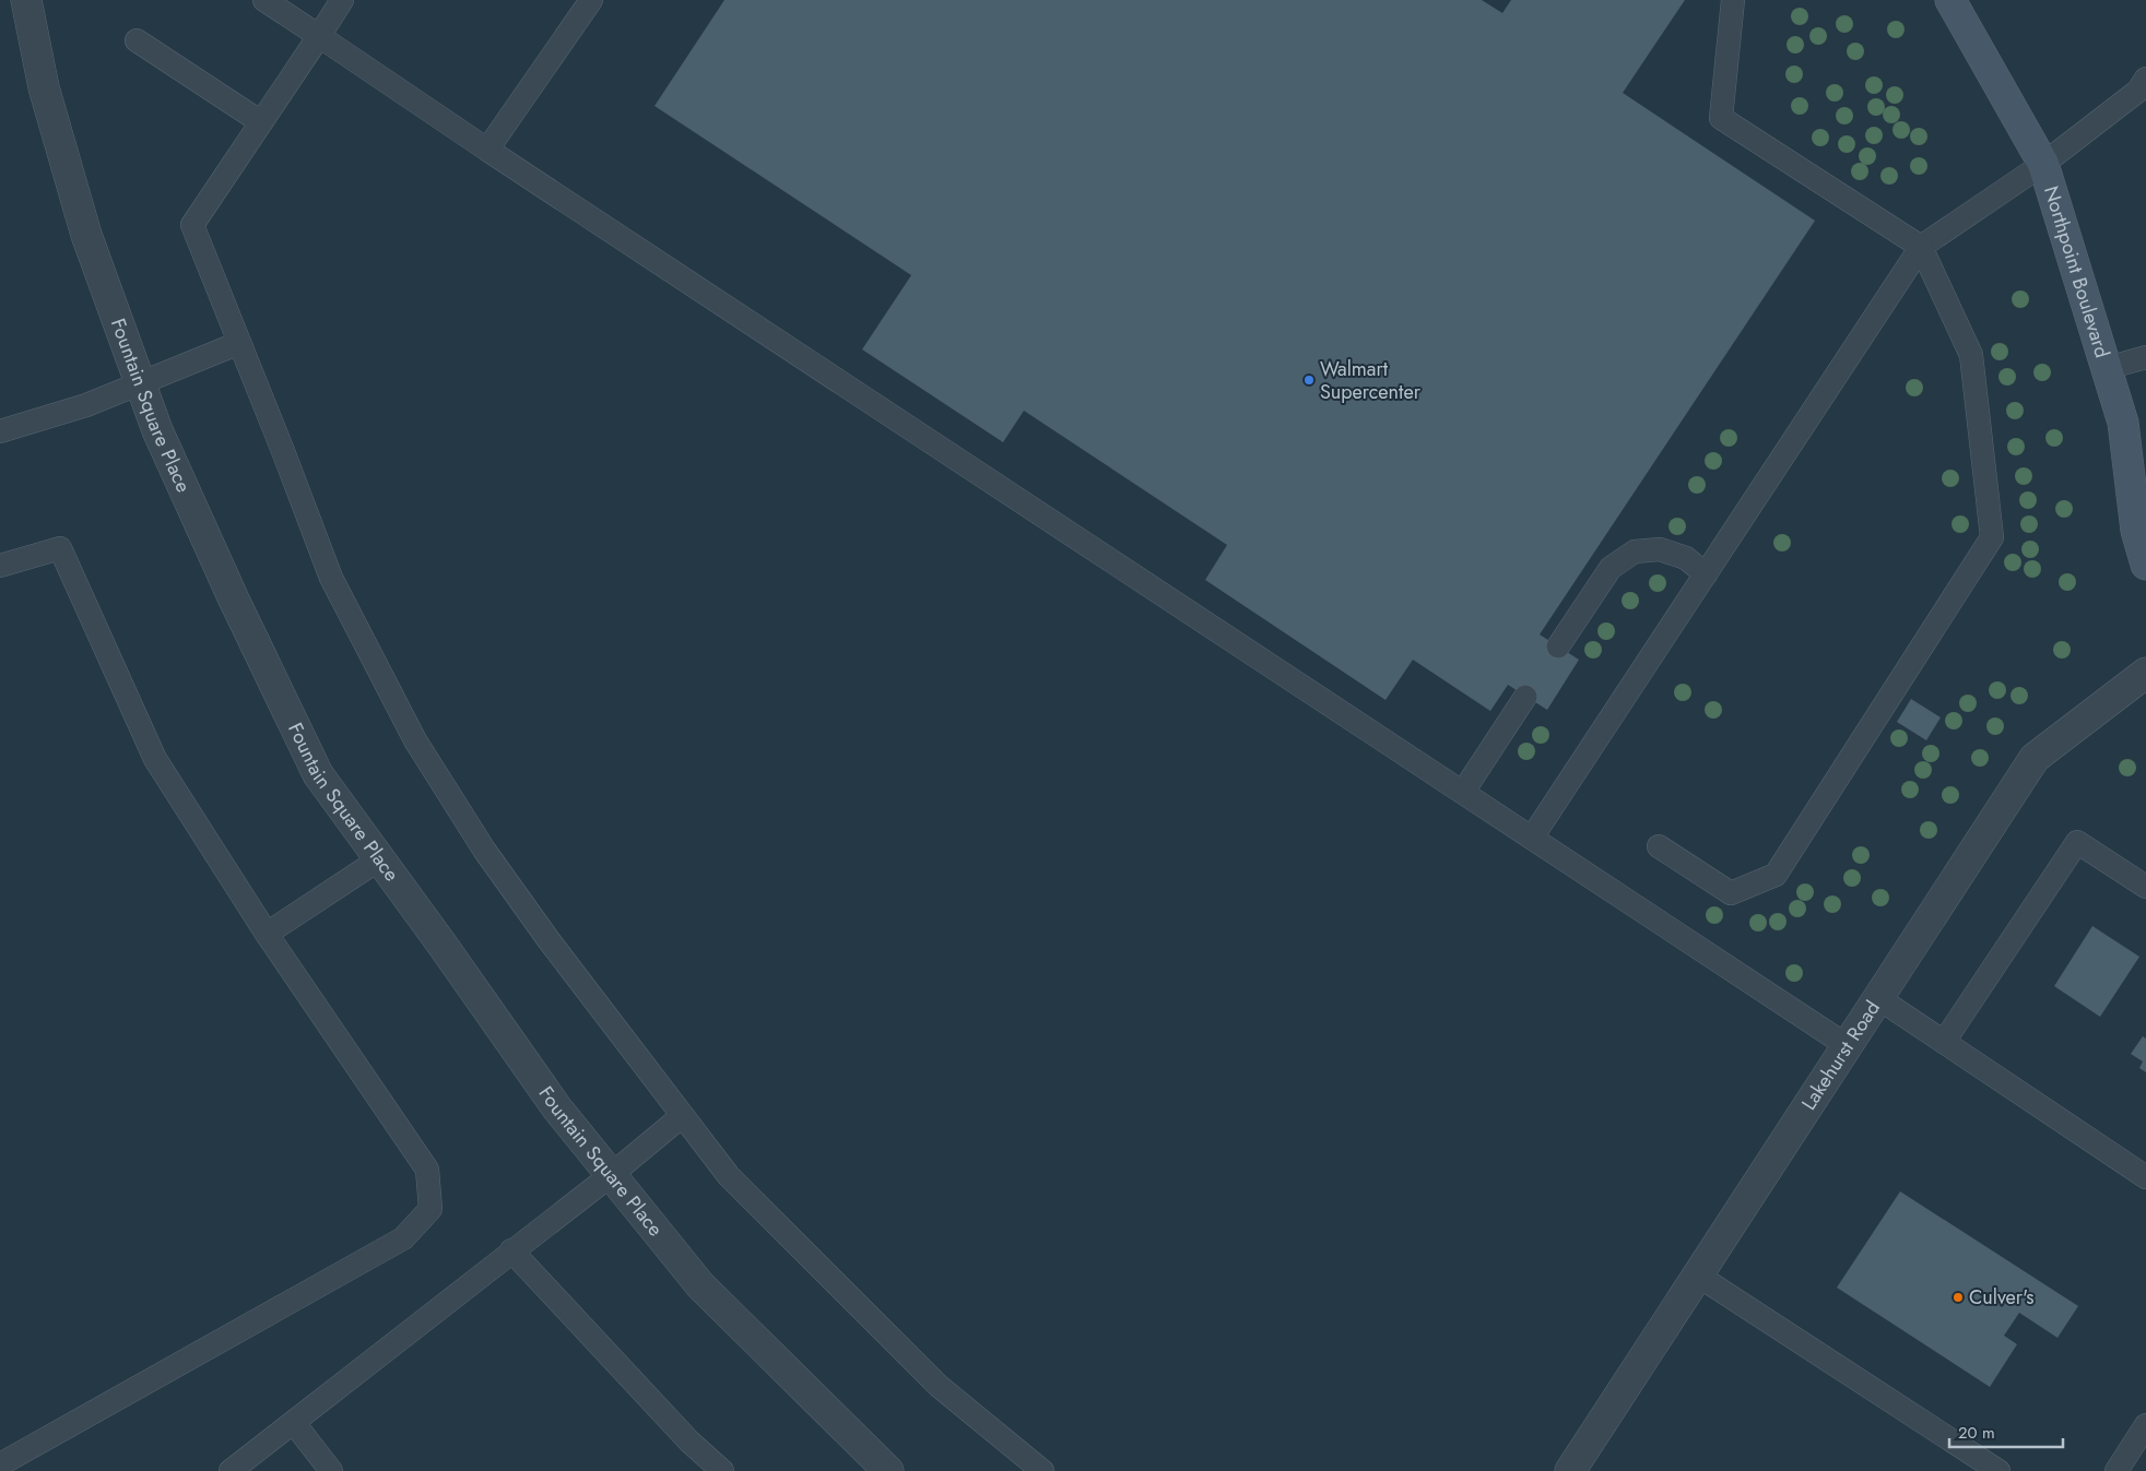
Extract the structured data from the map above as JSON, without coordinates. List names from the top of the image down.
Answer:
{
  "streets": {
    "main road": ["Northpoint Boulevard"],
    "street": ["Fountain Square Place", "Lakehurst Road"]
  },
  "places": ["Walmart Supercenter", "Culver's"],
  "scale_bar": "20 m"
}
